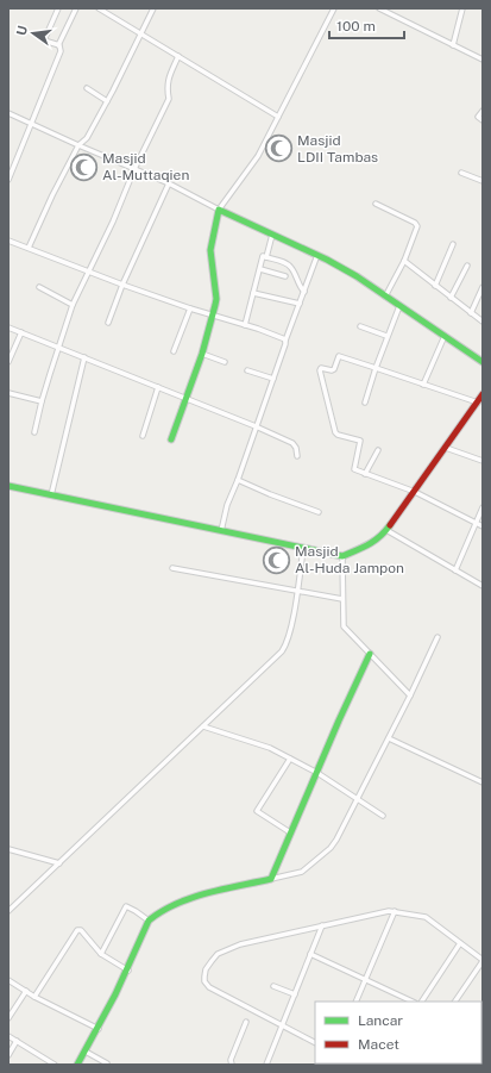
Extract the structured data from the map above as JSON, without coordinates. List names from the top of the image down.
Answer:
{
  "places": {
    "mosque": ["Masjid LDII Tambas", "Masjid Al-Muttaqien", "Masjid Al-Huda Jampon"]
  },
  "legend": ["Lancar", "Macet"],
  "scale_bar": "100 m",
  "north": "left"
}
